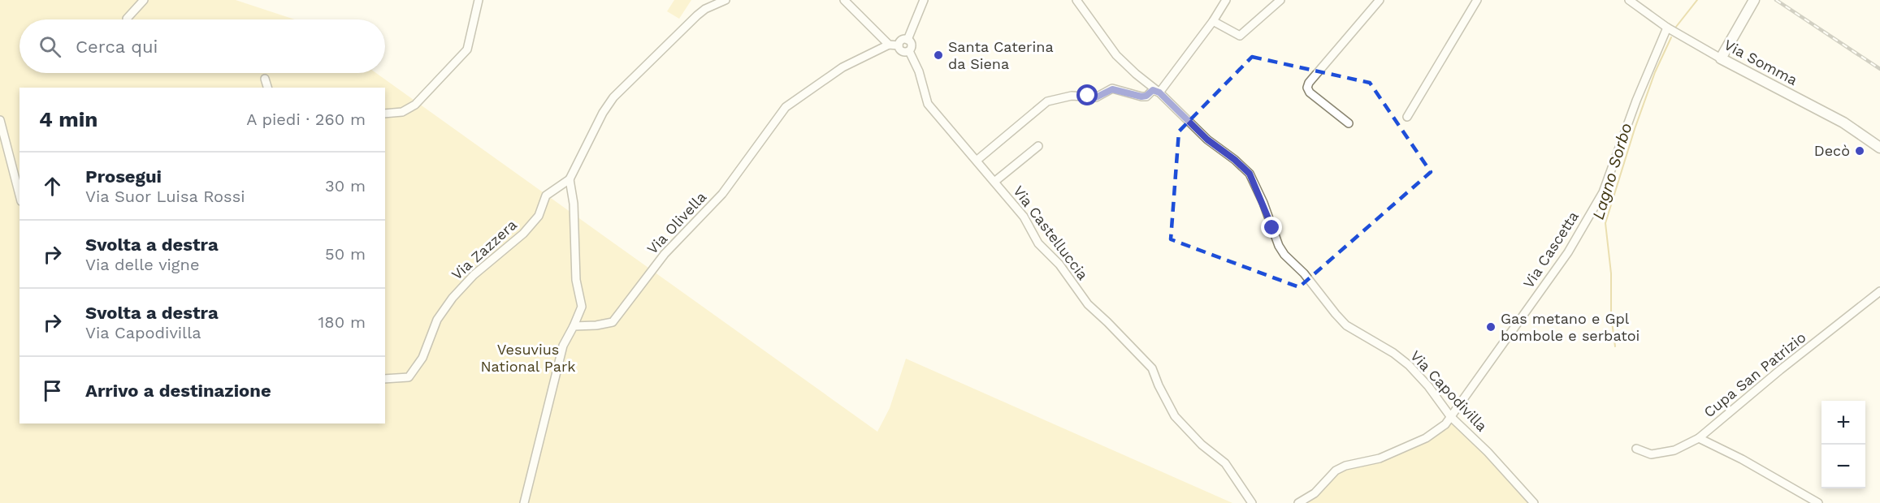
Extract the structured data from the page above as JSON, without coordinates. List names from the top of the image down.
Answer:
{
  "streets": {
    "main road": ["Via Somma"],
    "street": [
      "Via Olivella",
      "Via Castelluccia",
      "Via Zazzera",
      "Via Cascetta",
      "Cupa San Patrizio",
      "Via Capodivilla"
    ]
  },
  "crossings": [
    ["Via Somma", "Via Cascetta"],
    ["Via Cascetta", "Via Capodivilla"]
  ],
  "water": ["Lagno Sorbo"],
  "parks": ["Vesuvius National Park"],
  "places": ["Santa Caterina da Siena", "Decò", "Gas metano e Gpl bombole e serbatoi"],
  "page": {
    "search": "Cerca qui",
    "heading": ["4 min", "A piedi · 260 m"],
    "list": [
      ["Prosegui", "Via Suor Luisa Rossi", "30 m"],
      ["Svolta a destra", "Via delle vigne", "50 m"],
      ["Svolta a destra", "Via Capodivilla", "180 m"],
      "Arrivo a destinazione"
    ],
    "map_buttons": ["+", "−"]
  }
}
